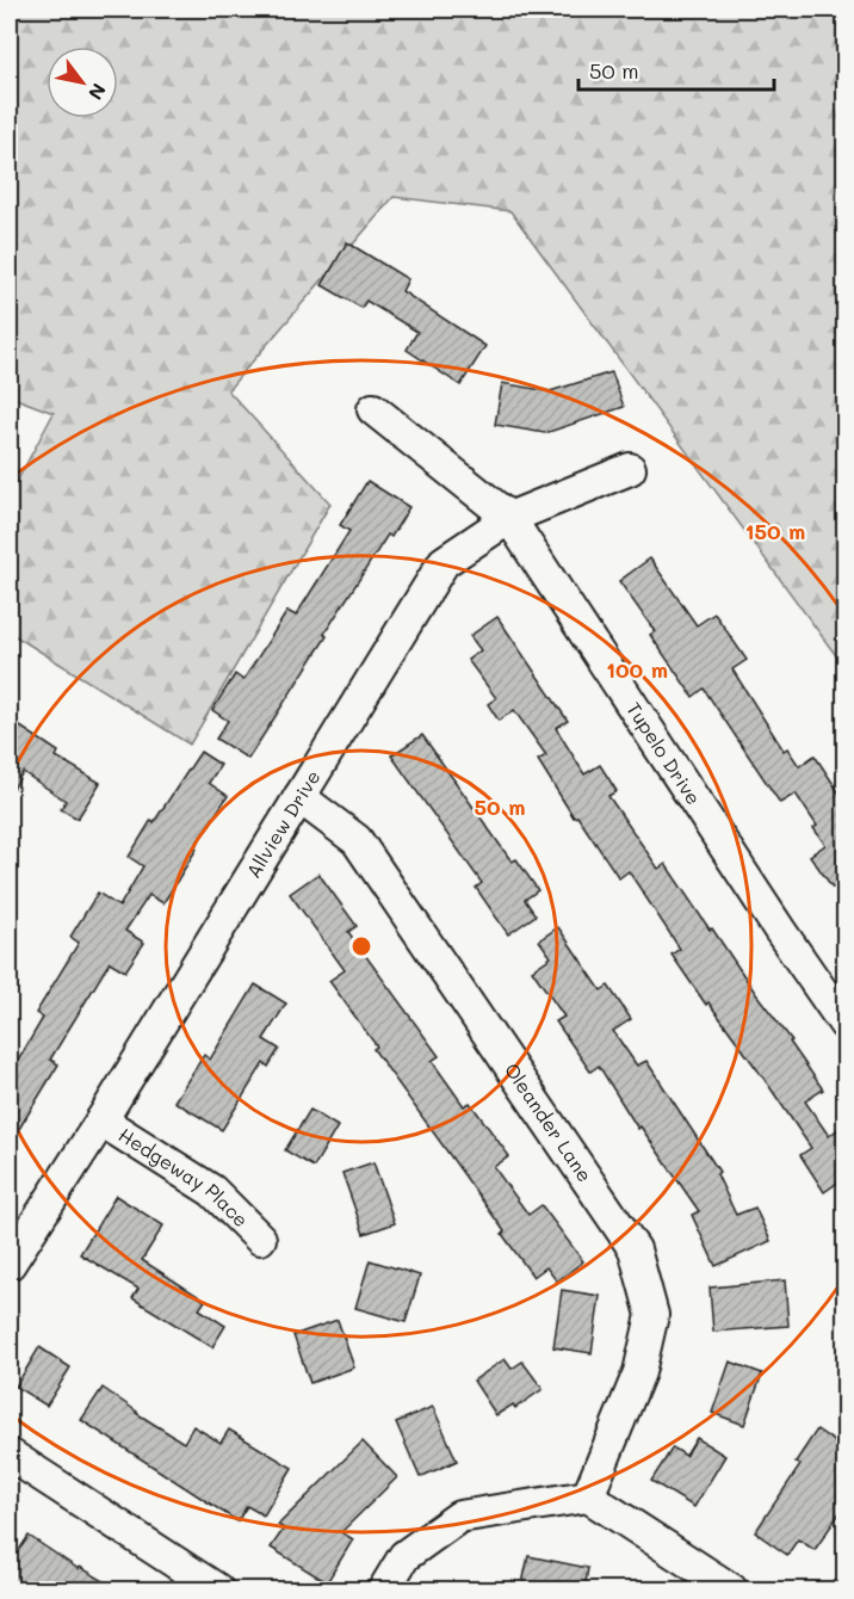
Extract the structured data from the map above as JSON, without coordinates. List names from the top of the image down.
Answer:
{
  "streets": {
    "street": [
      "Tupelo Drive",
      "Allview Drive",
      "Oleander Lane",
      "Hedgeway Place"
    ]
  },
  "crossings": [
    ["Tupelo Drive", "Allview Drive"],
    ["Allview Drive", "Oleander Lane"],
    ["Allview Drive", "Hedgeway Place"]
  ],
  "scale_bar": "50 m",
  "north": "bottom right",
  "rings": ["150 m", "100 m", "50 m"]
}
